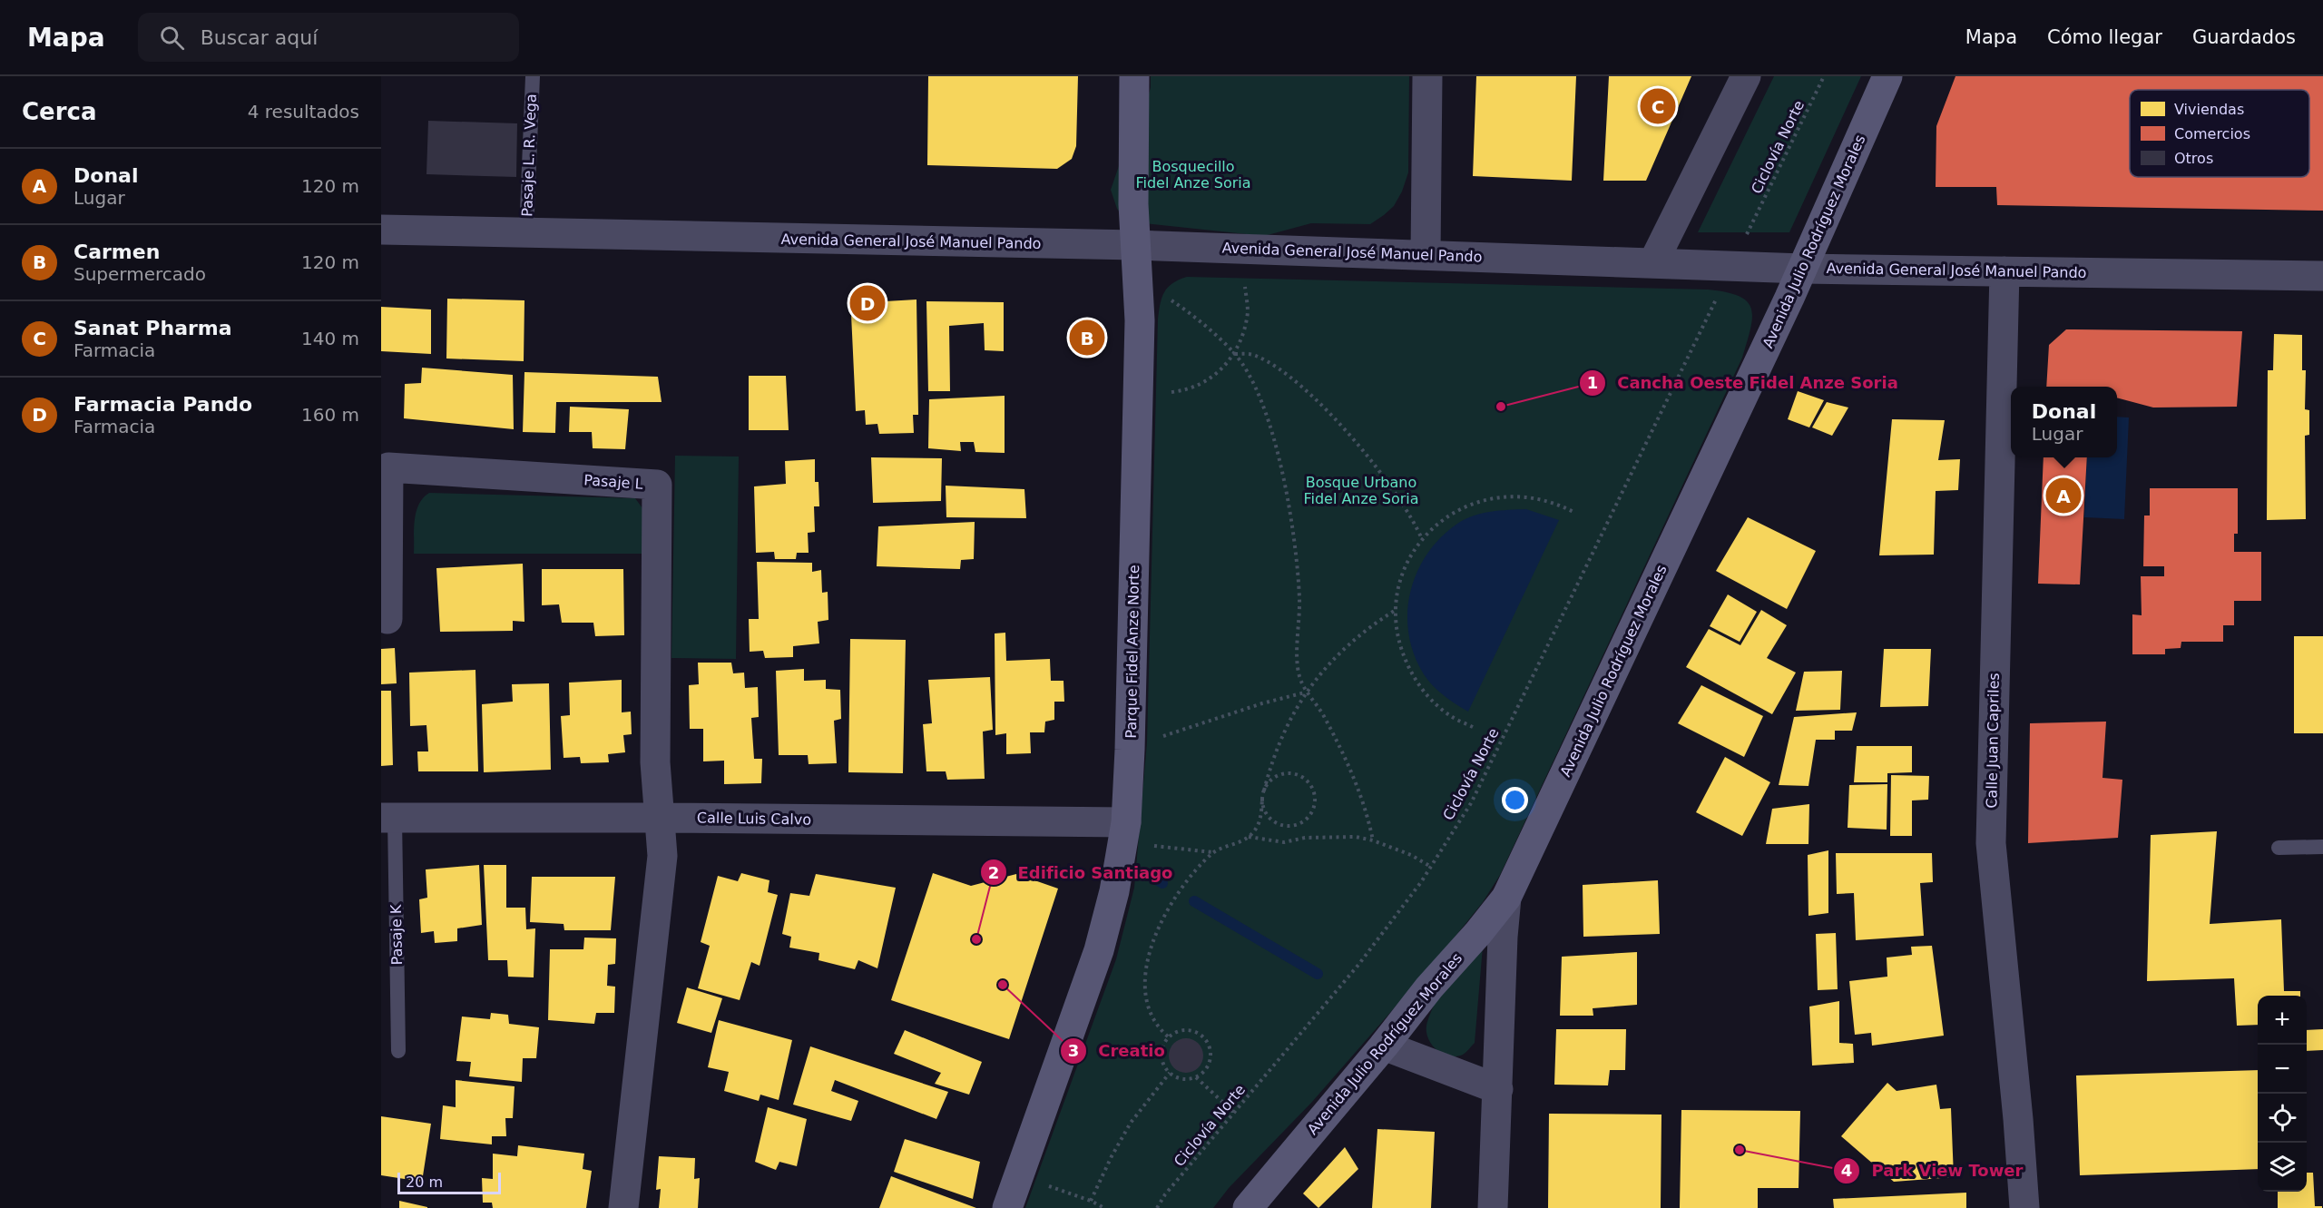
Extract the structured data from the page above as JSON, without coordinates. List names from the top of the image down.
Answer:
{
  "streets": {
    "street": [
      "Avenida General José Manuel Pando",
      "Avenida Julio Rodríguez Morales",
      "Pasaje L",
      "Parque Fidel Anze Norte",
      "Calle Juan Capriles",
      "Calle Luis Calvo"
    ],
    "lane": ["Pasaje L. R. Vega", "Pasaje K"],
    "path": ["Ciclovía Norte"]
  },
  "crossings": [
    ["Pasaje L. R. Vega", "Avenida General José Manuel Pando"],
    ["Avenida General José Manuel Pando", "Avenida Julio Rodríguez Morales"],
    ["Avenida General José Manuel Pando", "Parque Fidel Anze Norte"],
    ["Avenida General José Manuel Pando", "Calle Juan Capriles"],
    ["Pasaje L", "Calle Luis Calvo"],
    ["Parque Fidel Anze Norte", "Calle Luis Calvo"],
    ["Calle Luis Calvo", "Pasaje K"]
  ],
  "parks": ["Bosquecillo Fidel Anze Soria", "Bosque Urbano Fidel Anze Soria"],
  "places": [
    "Cancha Oeste Fidel Anze Soria",
    "Edificio Santiago",
    "Creatio",
    "Park View Tower"
  ],
  "legend": ["Viviendas", "Comercios", "Otros"],
  "scale_bar": "20 m",
  "page": {
    "header": "Mapa",
    "search": "Buscar aquí",
    "nav": ["Mapa", "Cómo llegar", "Guardados"],
    "heading": ["Cerca", "4 resultados"],
    "pins": [
      "C",
      "D",
      "B",
      "A"
    ],
    "list": [
      {
        "mark": "A",
        "name": "Donal",
        "note": "Lugar",
        "value": "120 m"
      },
      {
        "mark": "B",
        "name": "Carmen",
        "note": "Supermercado",
        "value": "120 m"
      },
      {
        "mark": "C",
        "name": "Sanat Pharma",
        "note": "Farmacia",
        "value": "140 m"
      },
      {
        "mark": "D",
        "name": "Farmacia Pando",
        "note": "Farmacia",
        "value": "160 m"
      }
    ],
    "popup": ["Donal", "Lugar"],
    "map_buttons": ["+", "−"],
    "scale": "20 m"
  }
}
